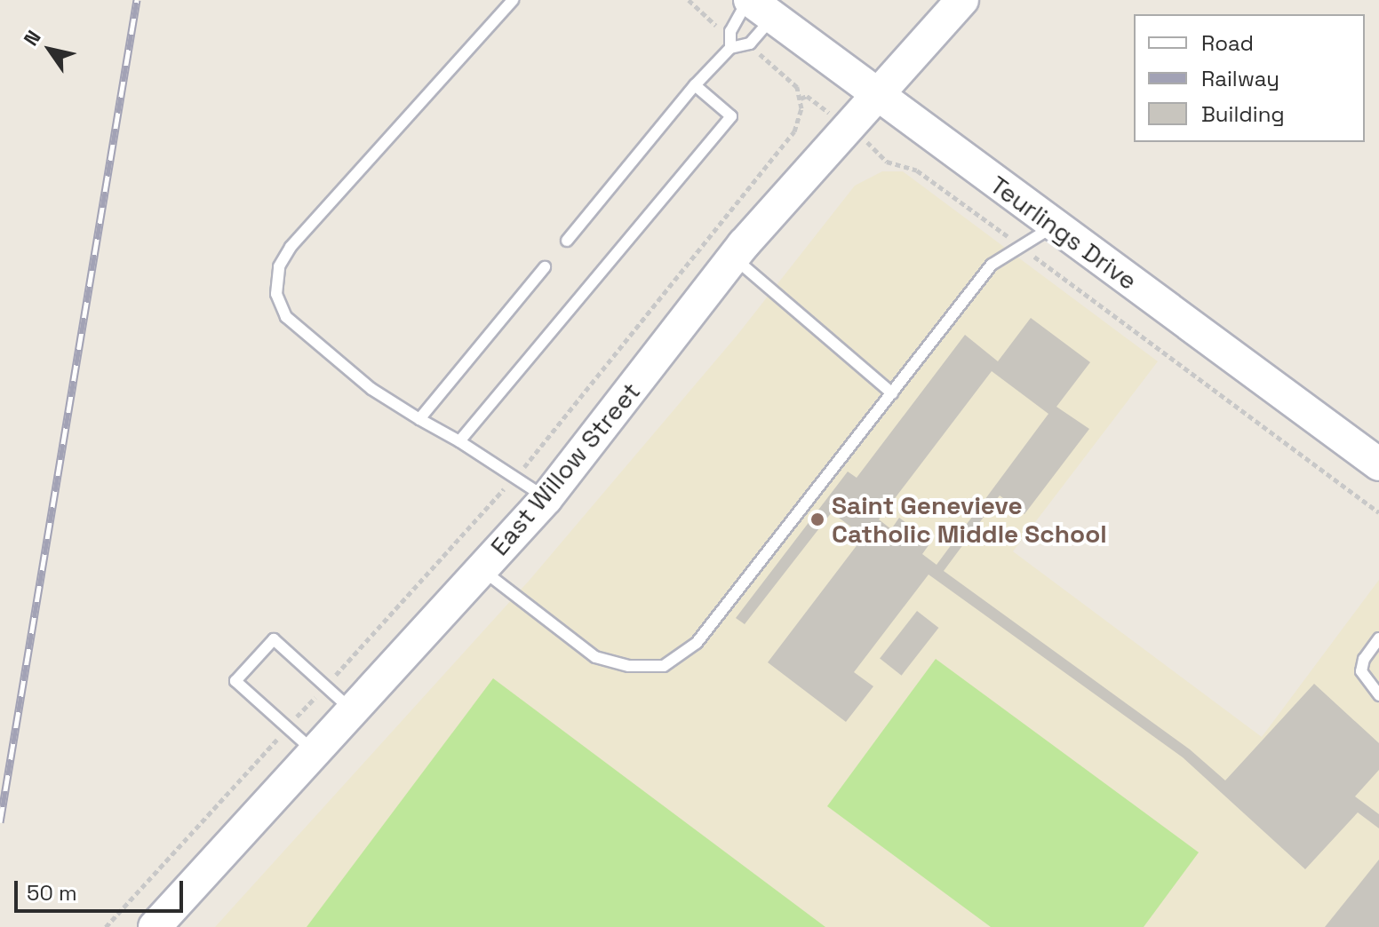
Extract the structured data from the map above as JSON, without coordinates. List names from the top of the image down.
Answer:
{
  "streets": {
    "street": ["Teurlings Drive", "East Willow Street"]
  },
  "crossings": [
    ["Teurlings Drive", "East Willow Street"]
  ],
  "places": ["Saint Genevieve Catholic Middle School"],
  "legend": ["Road", "Railway", "Building"],
  "scale_bar": "50 m",
  "north": "top left"
}
